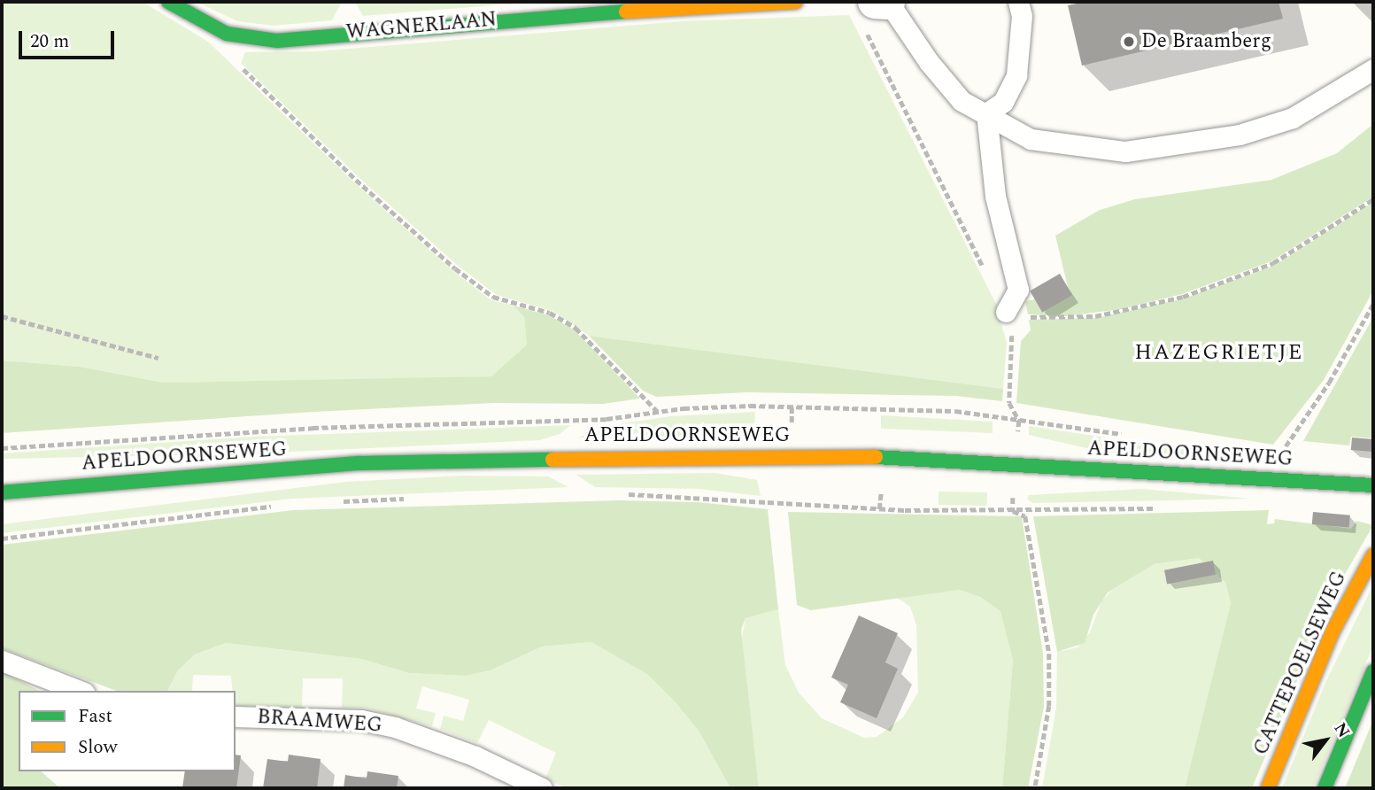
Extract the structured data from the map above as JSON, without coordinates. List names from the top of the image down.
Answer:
{
  "streets": {
    "main road": ["WAGNERLAAN", "APELDOORNSEWEG", "CATTEPOELSEWEG"],
    "lane": ["BRAAMWEG"]
  },
  "districts": ["HAZEGRIETJE"],
  "places": ["De Braamberg"],
  "legend": ["Fast", "Slow"],
  "scale_bar": "20 m",
  "north": "top right"
}
